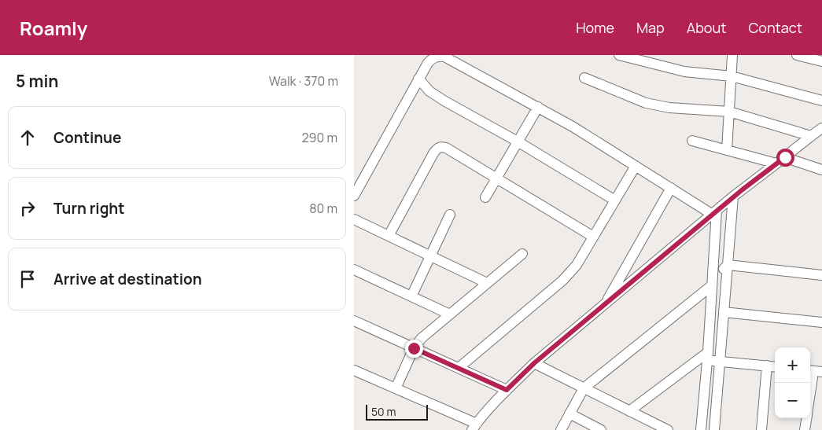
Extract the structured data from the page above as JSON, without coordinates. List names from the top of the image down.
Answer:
{
  "scale_bar": "50 m",
  "page": {
    "header": "Roamly",
    "nav": [
      "Home",
      "Map",
      "About",
      "Contact"
    ],
    "heading": ["5 min", "Walk · 370 m"],
    "list": [
      ["Continue", "290 m"],
      ["Turn right", "80 m"],
      "Arrive at destination"
    ],
    "map_buttons": ["+", "−"],
    "scale": "50 m"
  }
}
